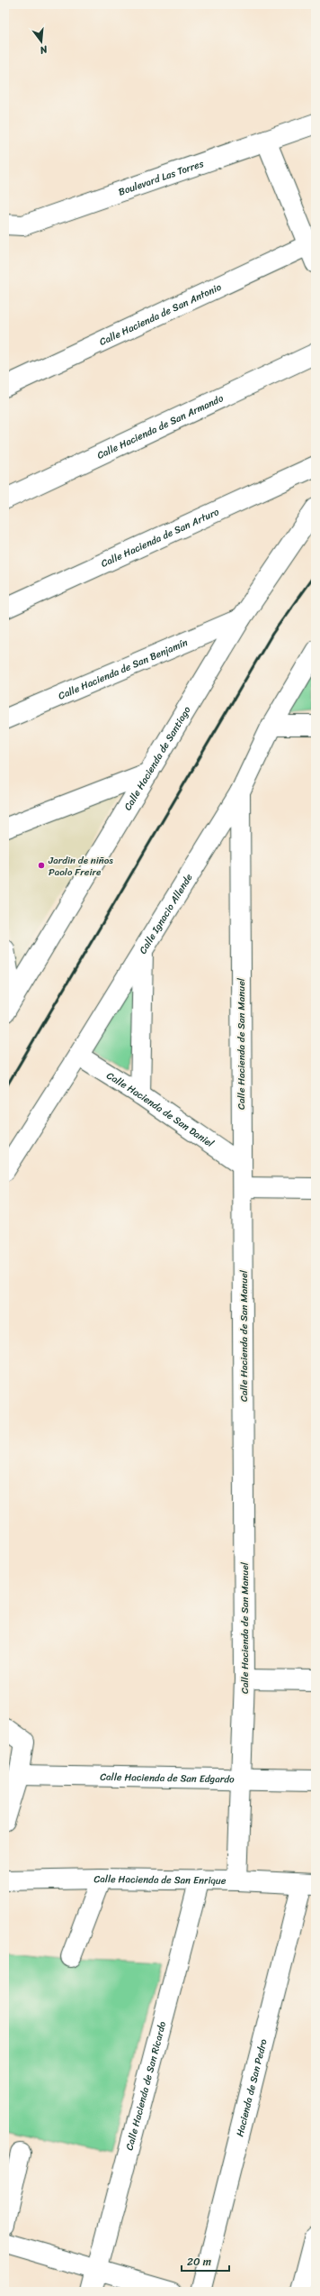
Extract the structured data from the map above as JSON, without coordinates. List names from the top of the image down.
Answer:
{
  "streets": {
    "street": [
      "Boulevard Las Torres",
      "Calle Hacienda de San Antonio",
      "Calle Hacienda de San Armando",
      "Calle Hacienda de San Arturo",
      "Calle Hacienda de San Benjamín",
      "Calle Hacienda de Santiago",
      "Calle Ignacio Allende",
      "Calle Hacienda de San Manuel",
      "Calle Hacienda de San Daniel",
      "Calle Hacienda de San Edgardo",
      "Calle Hacienda de San Enrique",
      "Calle Hacienda de San Ricardo",
      "Hacienda de San Pedro"
    ]
  },
  "crossings": [
    ["Calle Hacienda de San Benjamín", "Calle Hacienda de Santiago"],
    ["Calle Ignacio Allende", "Calle Hacienda de San Manuel"],
    ["Calle Ignacio Allende", "Calle Hacienda de San Daniel"],
    ["Calle Hacienda de San Manuel", "Calle Hacienda de San Daniel"],
    ["Calle Hacienda de San Manuel", "Calle Hacienda de San Edgardo"],
    ["Calle Hacienda de San Manuel", "Calle Hacienda de San Enrique"],
    ["Calle Hacienda de San Enrique", "Calle Hacienda de San Ricardo"],
    ["Calle Hacienda de San Enrique", "Hacienda de San Pedro"]
  ],
  "places": ["Jardin de niños Paolo Freire"],
  "scale_bar": "20 m",
  "north": "bottom"
}
